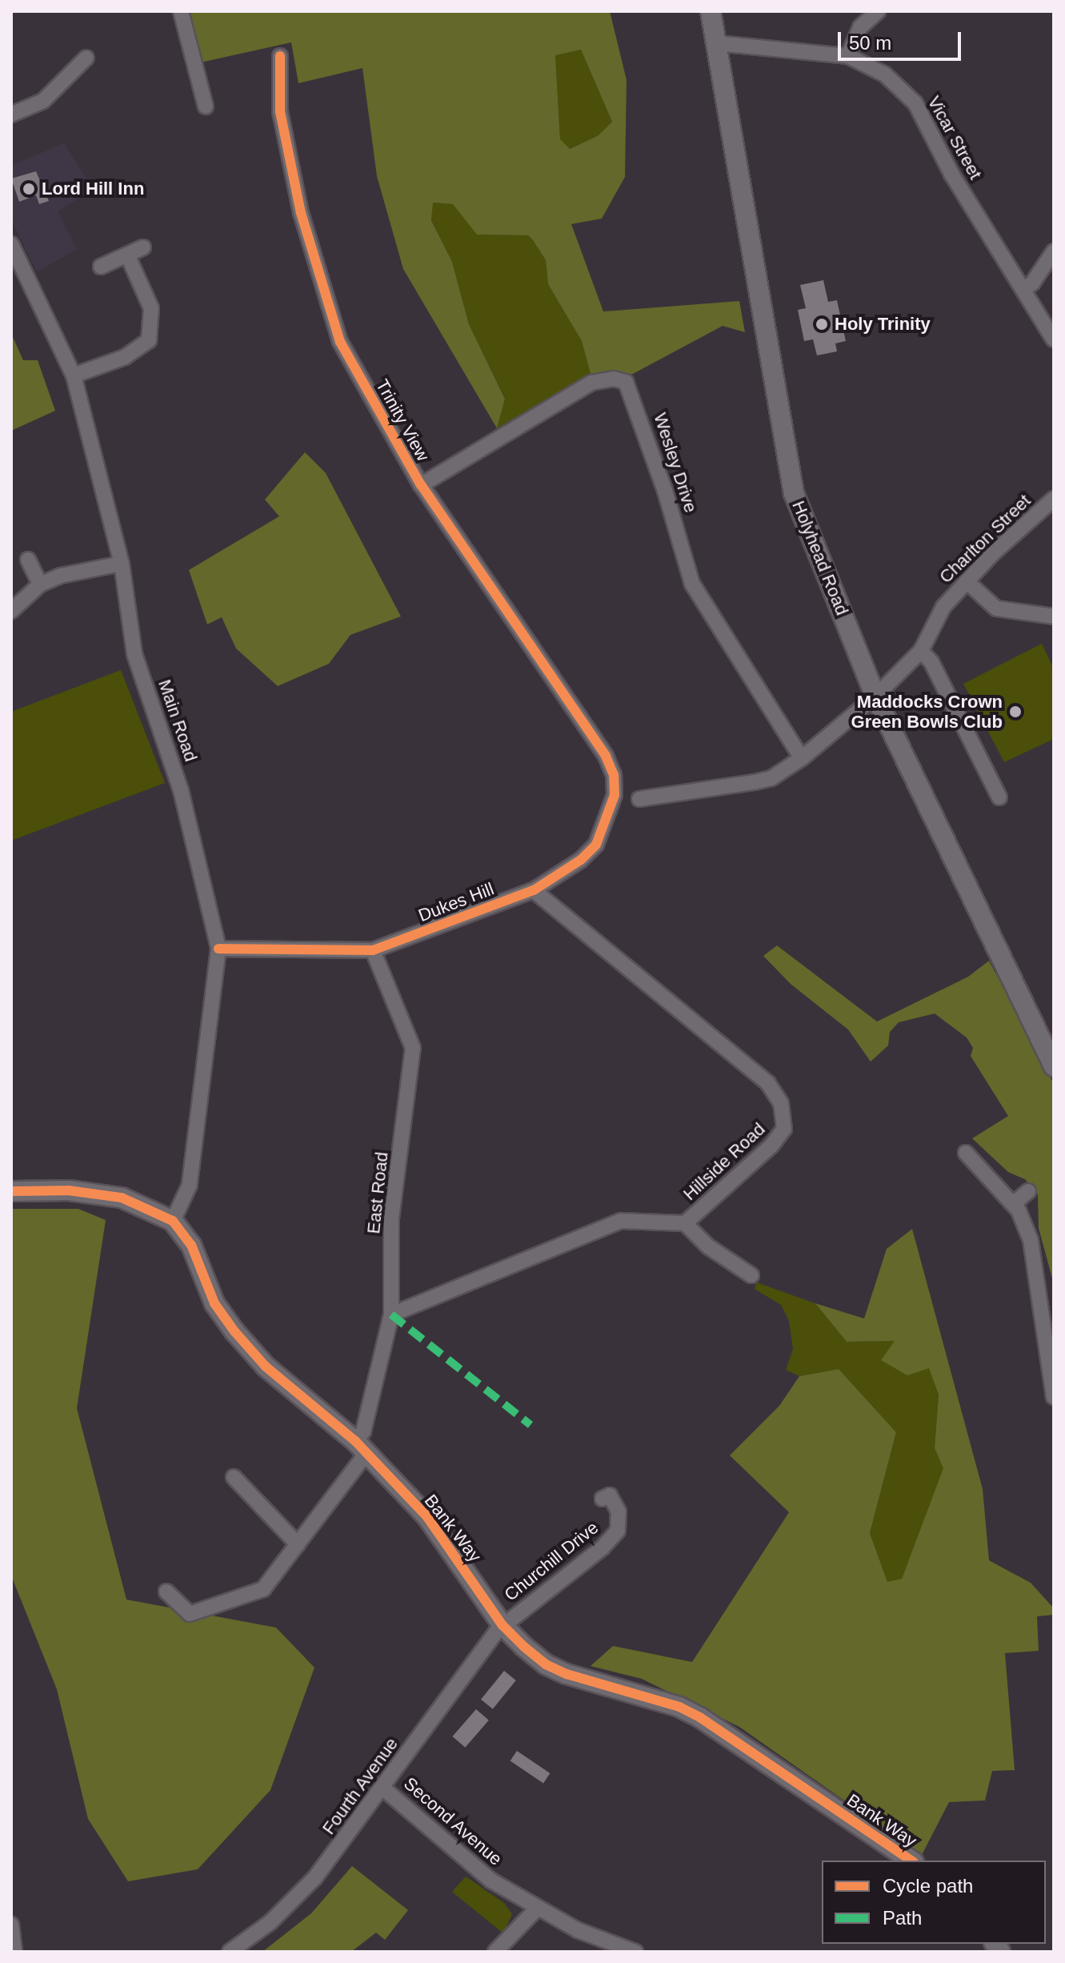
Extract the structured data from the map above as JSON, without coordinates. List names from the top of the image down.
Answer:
{
  "streets": {
    "street": [
      "Vicar Street",
      "Trinity View",
      "Wesley Drive",
      "Charlton Street",
      "Holyhead Road",
      "Main Road",
      "Dukes Hill",
      "Hillside Road",
      "East Road",
      "Bank Way",
      "Churchill Drive",
      "Fourth Avenue",
      "Second Avenue"
    ]
  },
  "crossings": [
    ["Vicar Street", "Holyhead Road"],
    ["Trinity View", "Wesley Drive"],
    ["Trinity View", "Dukes Hill"],
    ["Charlton Street", "Holyhead Road"],
    ["Main Road", "Dukes Hill"],
    ["Main Road", "Bank Way"],
    ["Dukes Hill", "Hillside Road"],
    ["Dukes Hill", "East Road"],
    ["Hillside Road", "East Road"],
    ["East Road", "Bank Way"],
    ["Bank Way", "Churchill Drive"],
    ["Bank Way", "Fourth Avenue"],
    ["Churchill Drive", "Fourth Avenue"],
    ["Fourth Avenue", "Second Avenue"]
  ],
  "places": ["Lord Hill Inn", "Holy Trinity", "Maddocks Crown Green Bowls Club"],
  "legend": ["Cycle path", "Path"],
  "scale_bar": "50 m"
}
